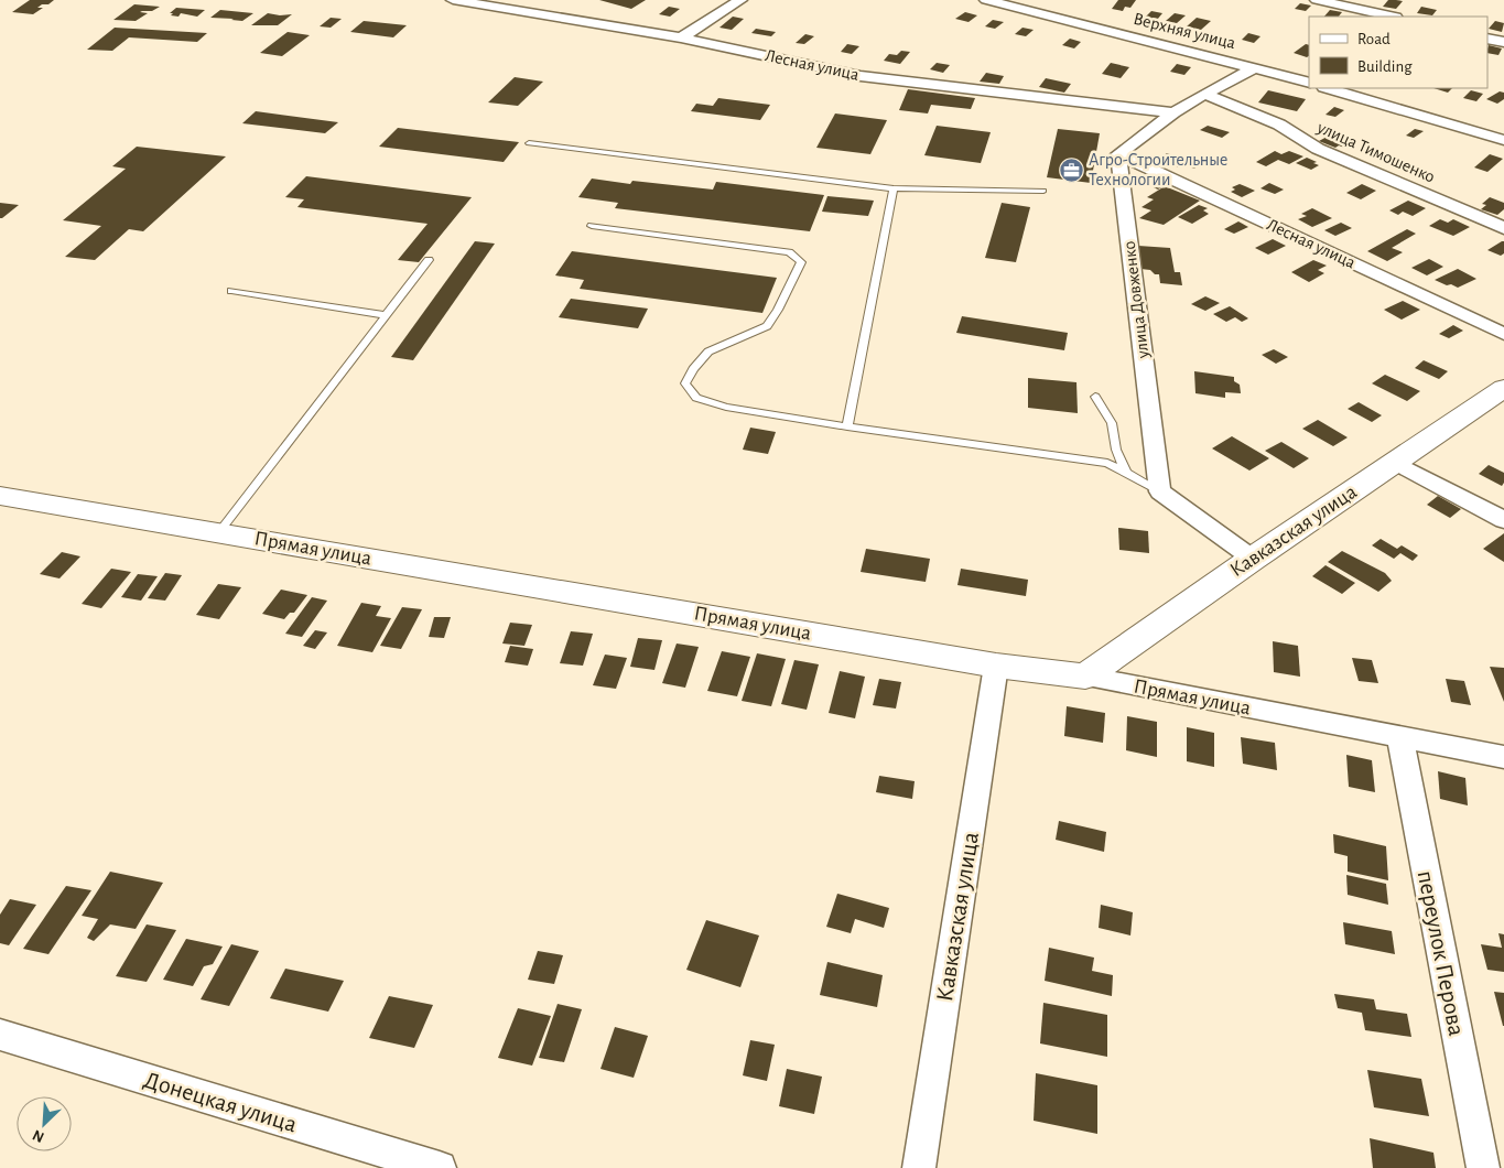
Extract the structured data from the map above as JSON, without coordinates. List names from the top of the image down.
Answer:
{
  "streets": {
    "street": [
      "Верхняя улица",
      "Лесная улица",
      "улица Тимошенко",
      "улица Довженко",
      "Кавказская улица",
      "Прямая улица",
      "переулок Перова",
      "Донецкая улица"
    ]
  },
  "crossings": [
    ["Лесная улица", "улица Довженко"],
    ["Кавказская улица", "Прямая улица"],
    ["Прямая улица", "переулок Перова"]
  ],
  "places": {
    "office": ["Агро-Строительные Технологии"]
  },
  "legend": ["Road", "Building"],
  "north": "bottom left"
}
